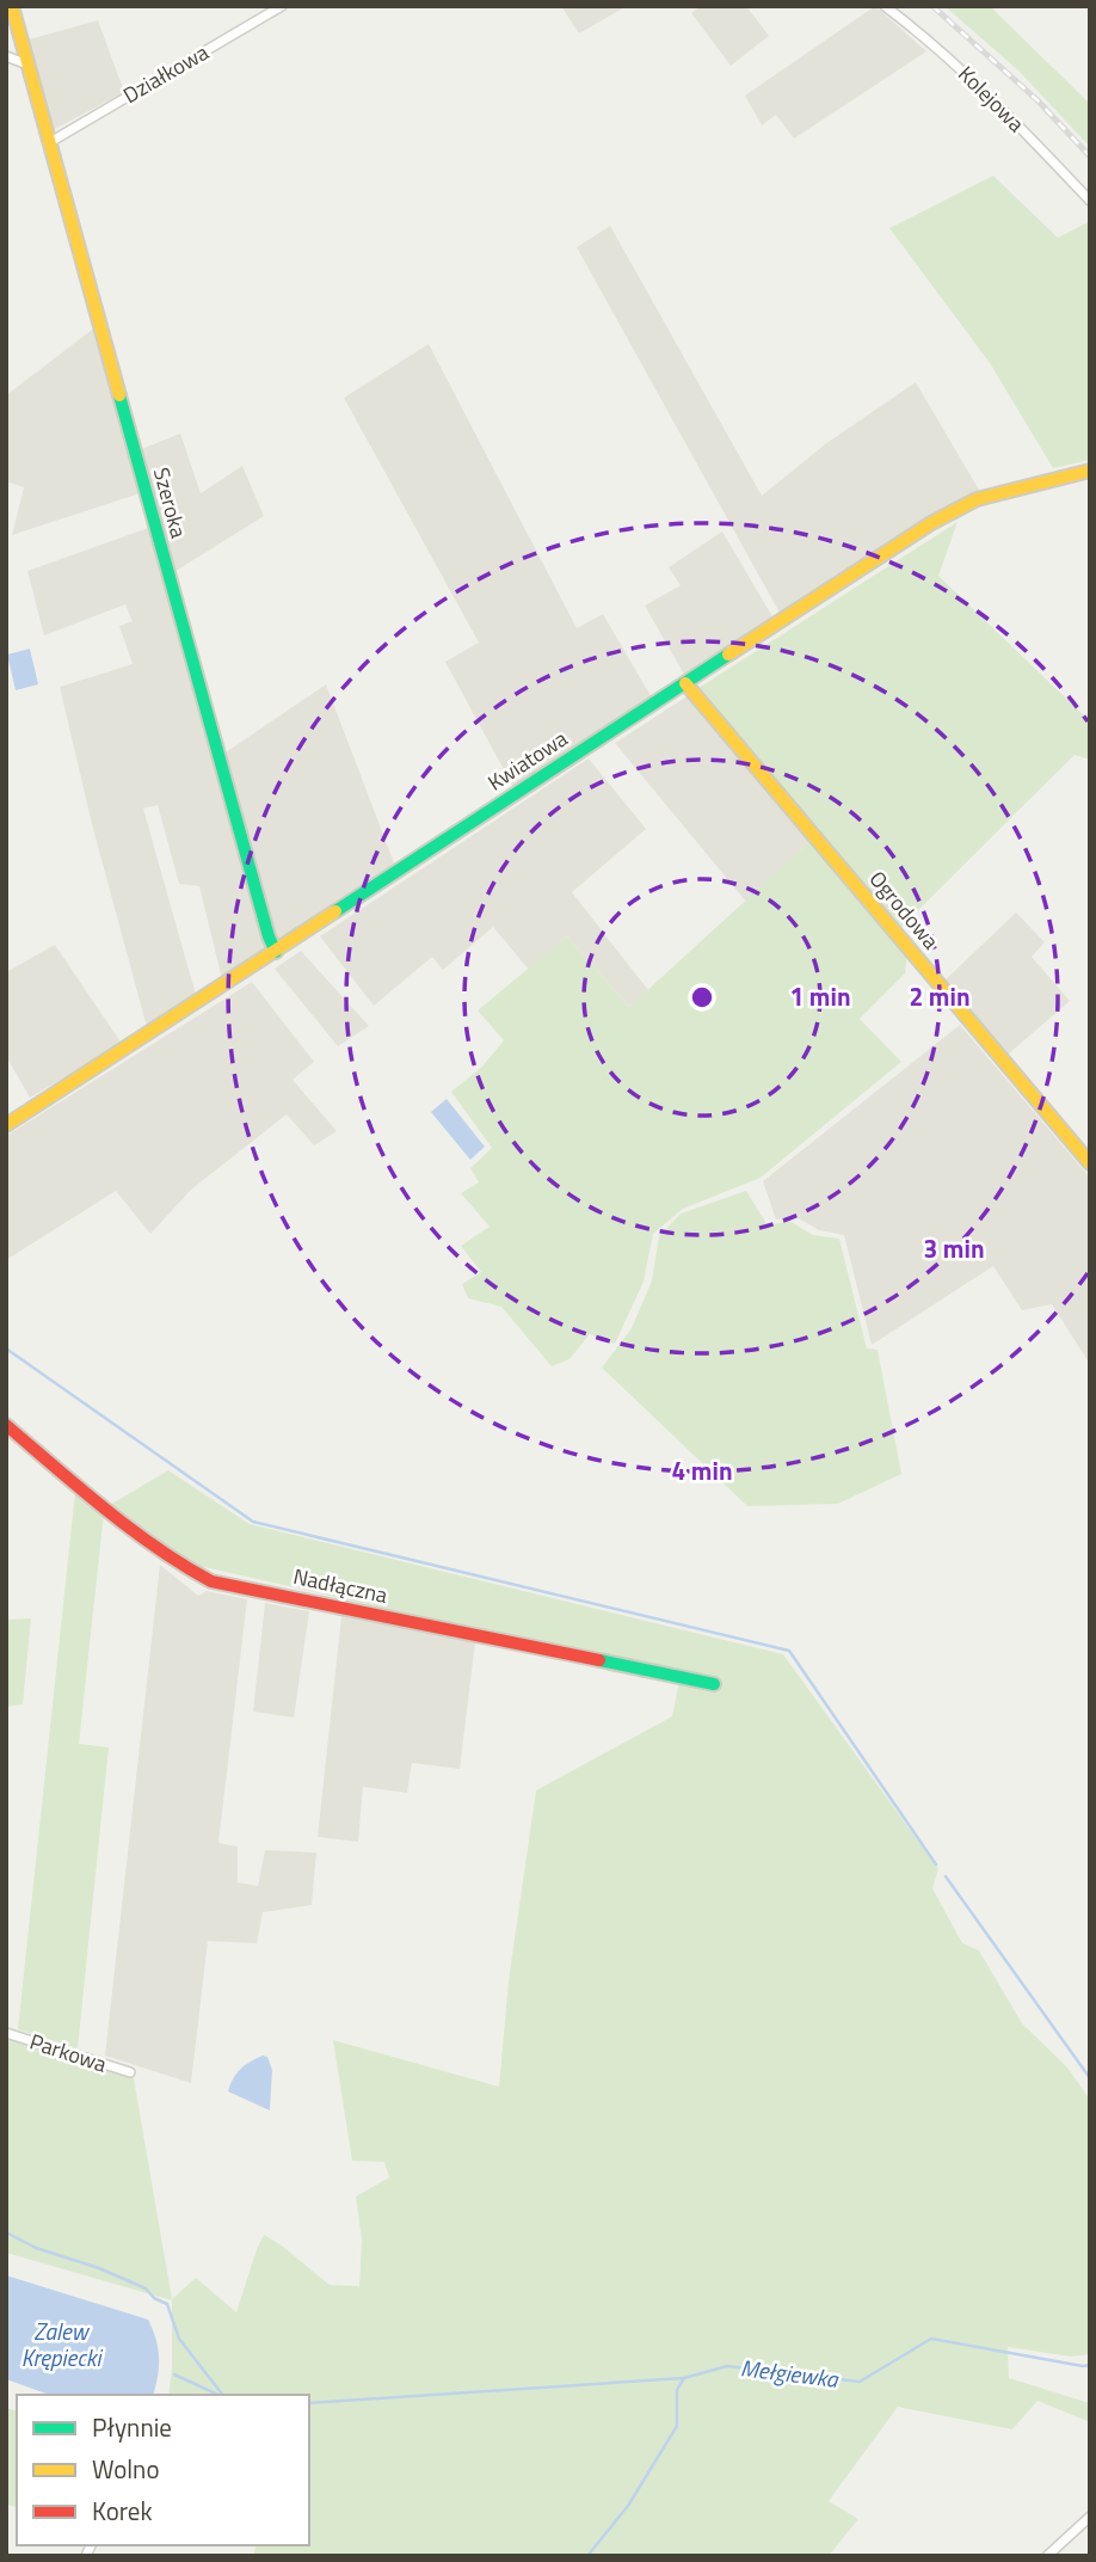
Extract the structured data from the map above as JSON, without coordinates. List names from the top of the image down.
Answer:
{
  "streets": {
    "street": [
      "Działkowa",
      "Kolejowa",
      "Szeroka",
      "Kwiatowa",
      "Ogrodowa",
      "Nadłączna",
      "Parkowa"
    ]
  },
  "crossings": [
    ["Działkowa", "Szeroka"],
    ["Szeroka", "Kwiatowa"],
    ["Kwiatowa", "Ogrodowa"]
  ],
  "water": ["Zalew Krępiecki", "Mełgiewka"],
  "legend": ["Płynnie", "Wolno", "Korek"],
  "rings": [
    "1 min",
    "2 min",
    "3 min",
    "4 min"
  ]
}
